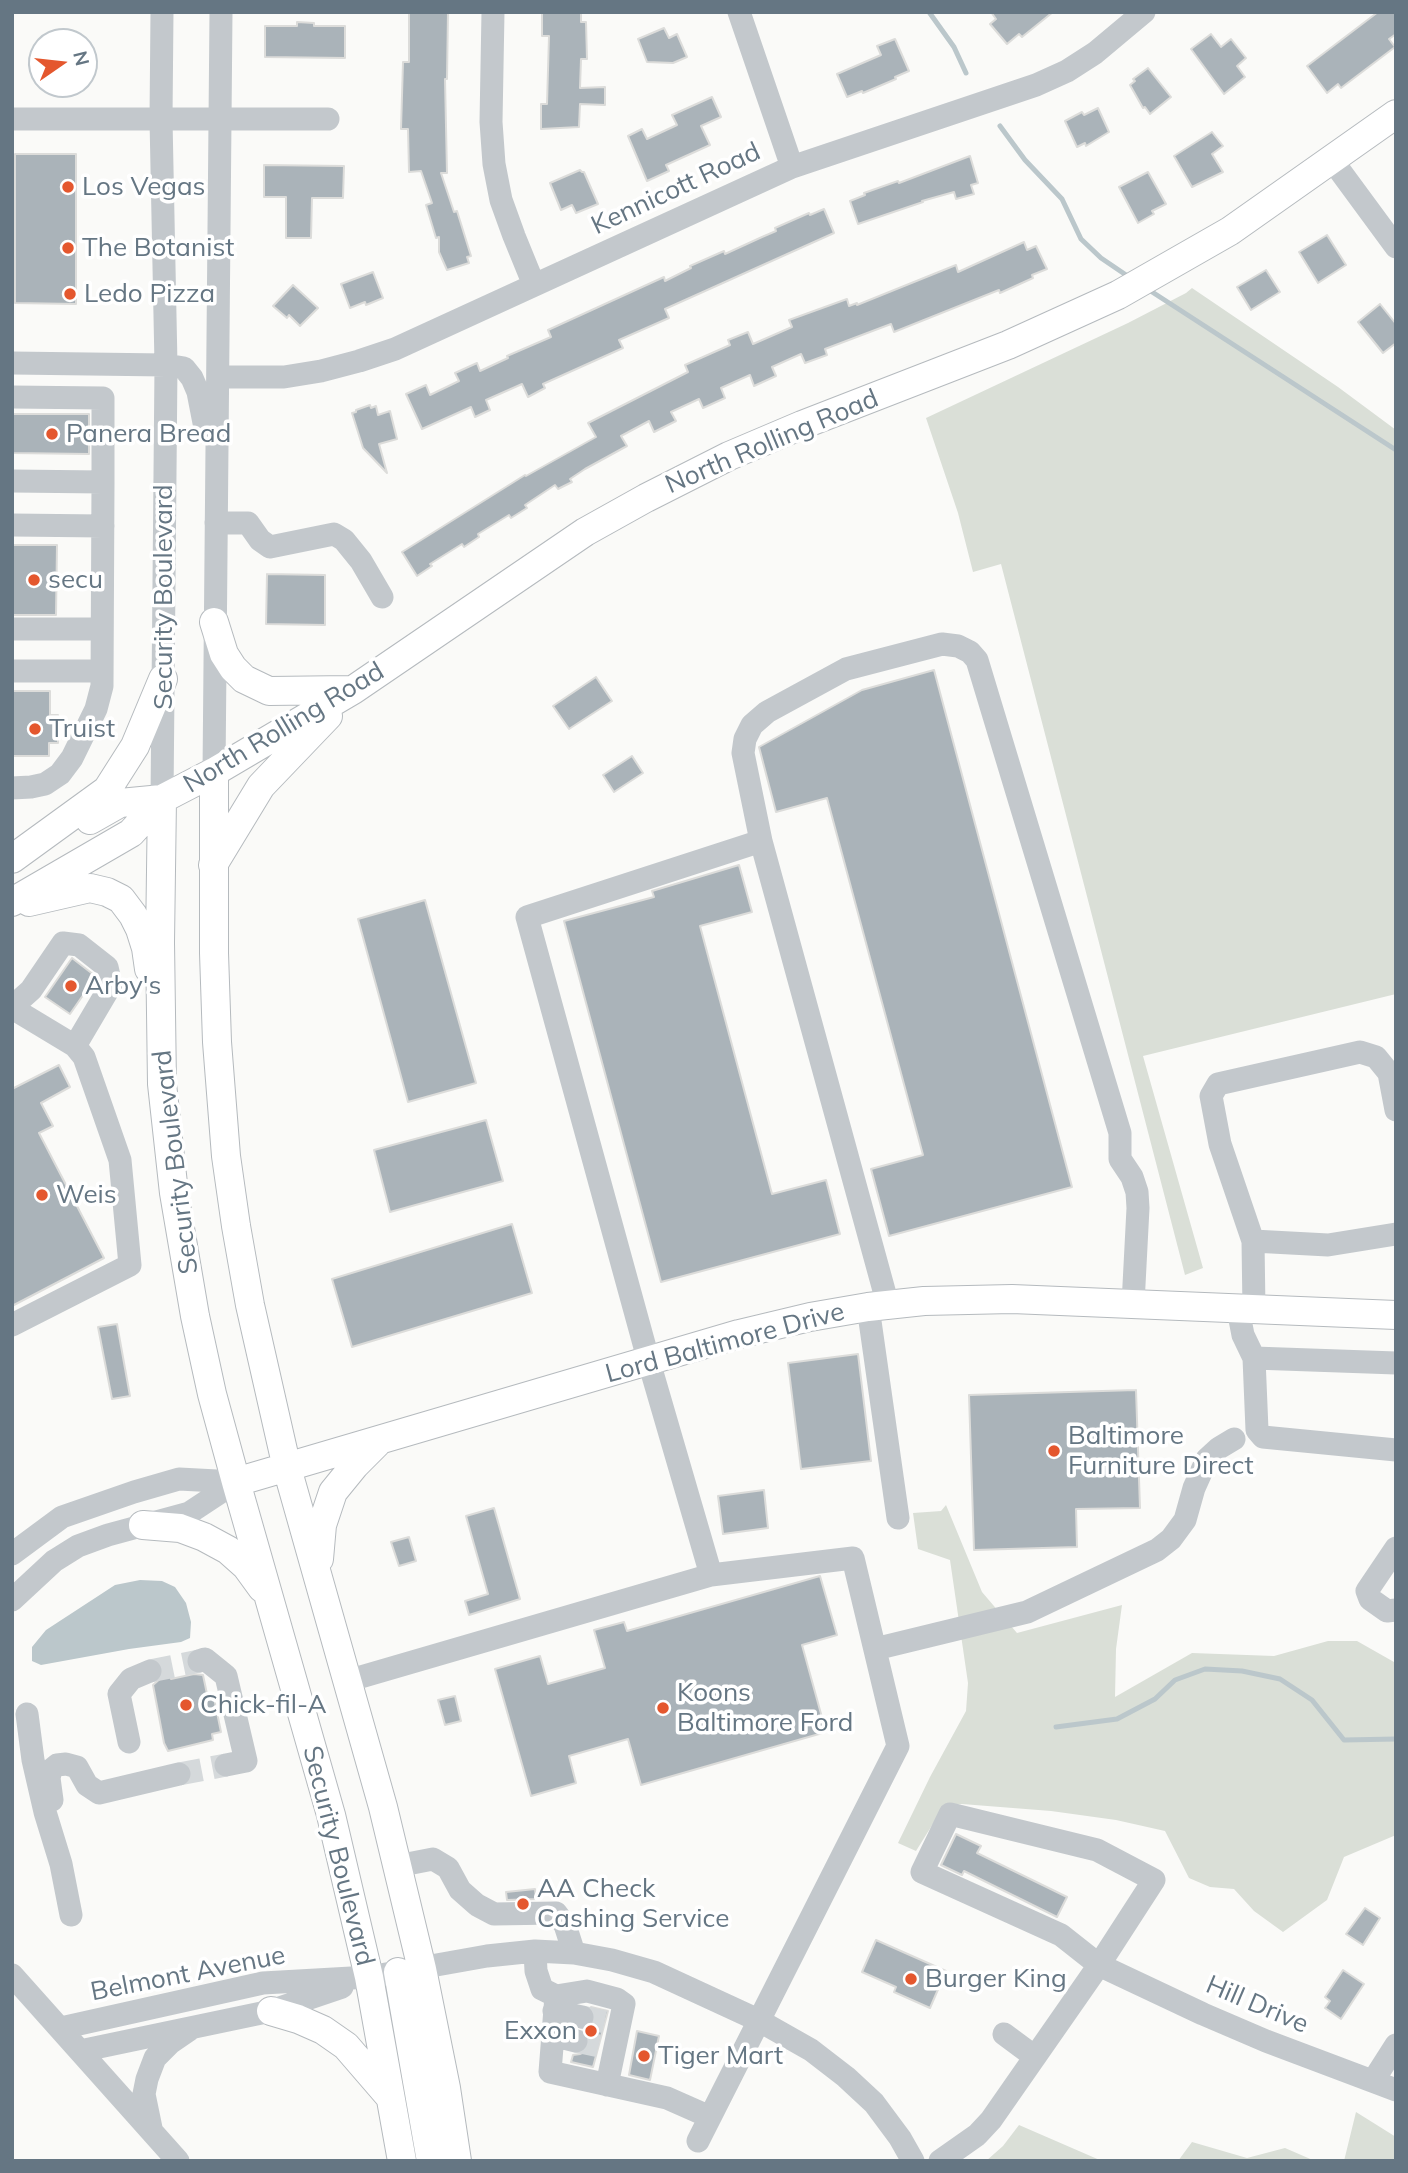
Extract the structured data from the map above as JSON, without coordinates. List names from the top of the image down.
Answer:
{
  "streets": {
    "main road": ["North Rolling Road", "Security Boulevard", "Lord Baltimore Drive"],
    "street": ["Kennicott Road", "Belmont Avenue", "Hill Drive"]
  },
  "crossings": [
    ["Kennicott Road", "Security Boulevard"],
    ["North Rolling Road", "Security Boulevard"],
    ["Security Boulevard", "Lord Baltimore Drive"],
    ["Security Boulevard", "Belmont Avenue"]
  ],
  "places": [
    "Los Vegas",
    "The Botanist",
    "Ledo Pizza",
    "Panera Bread",
    "secu",
    "Truist",
    "Arby's",
    "Weis",
    "Baltimore Furniture Direct",
    "Chick-fil-A",
    "Koons Baltimore Ford",
    "AA Check Cashing Service",
    "Burger King",
    "Exxon",
    "Tiger Mart"
  ],
  "north": "right"
}
